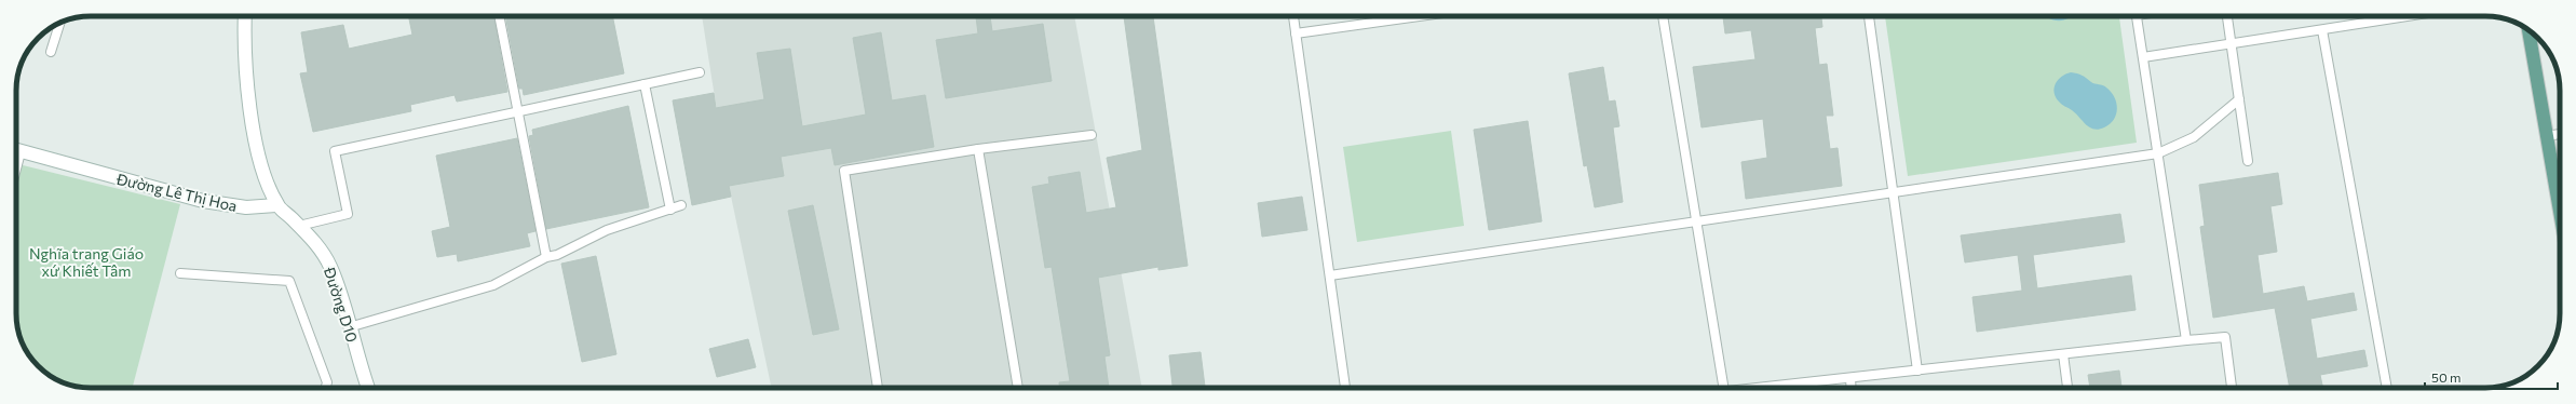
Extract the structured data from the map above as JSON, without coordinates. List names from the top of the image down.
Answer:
{
  "streets": {
    "street": ["Đường Lê Thị Hoa", "Đường D10"]
  },
  "crossings": [
    ["Đường Lê Thị Hoa", "Đường D10"]
  ],
  "parks": ["Nghĩa trang Giáo xứ Khiết Tâm"],
  "scale_bar": "50 m"
}
